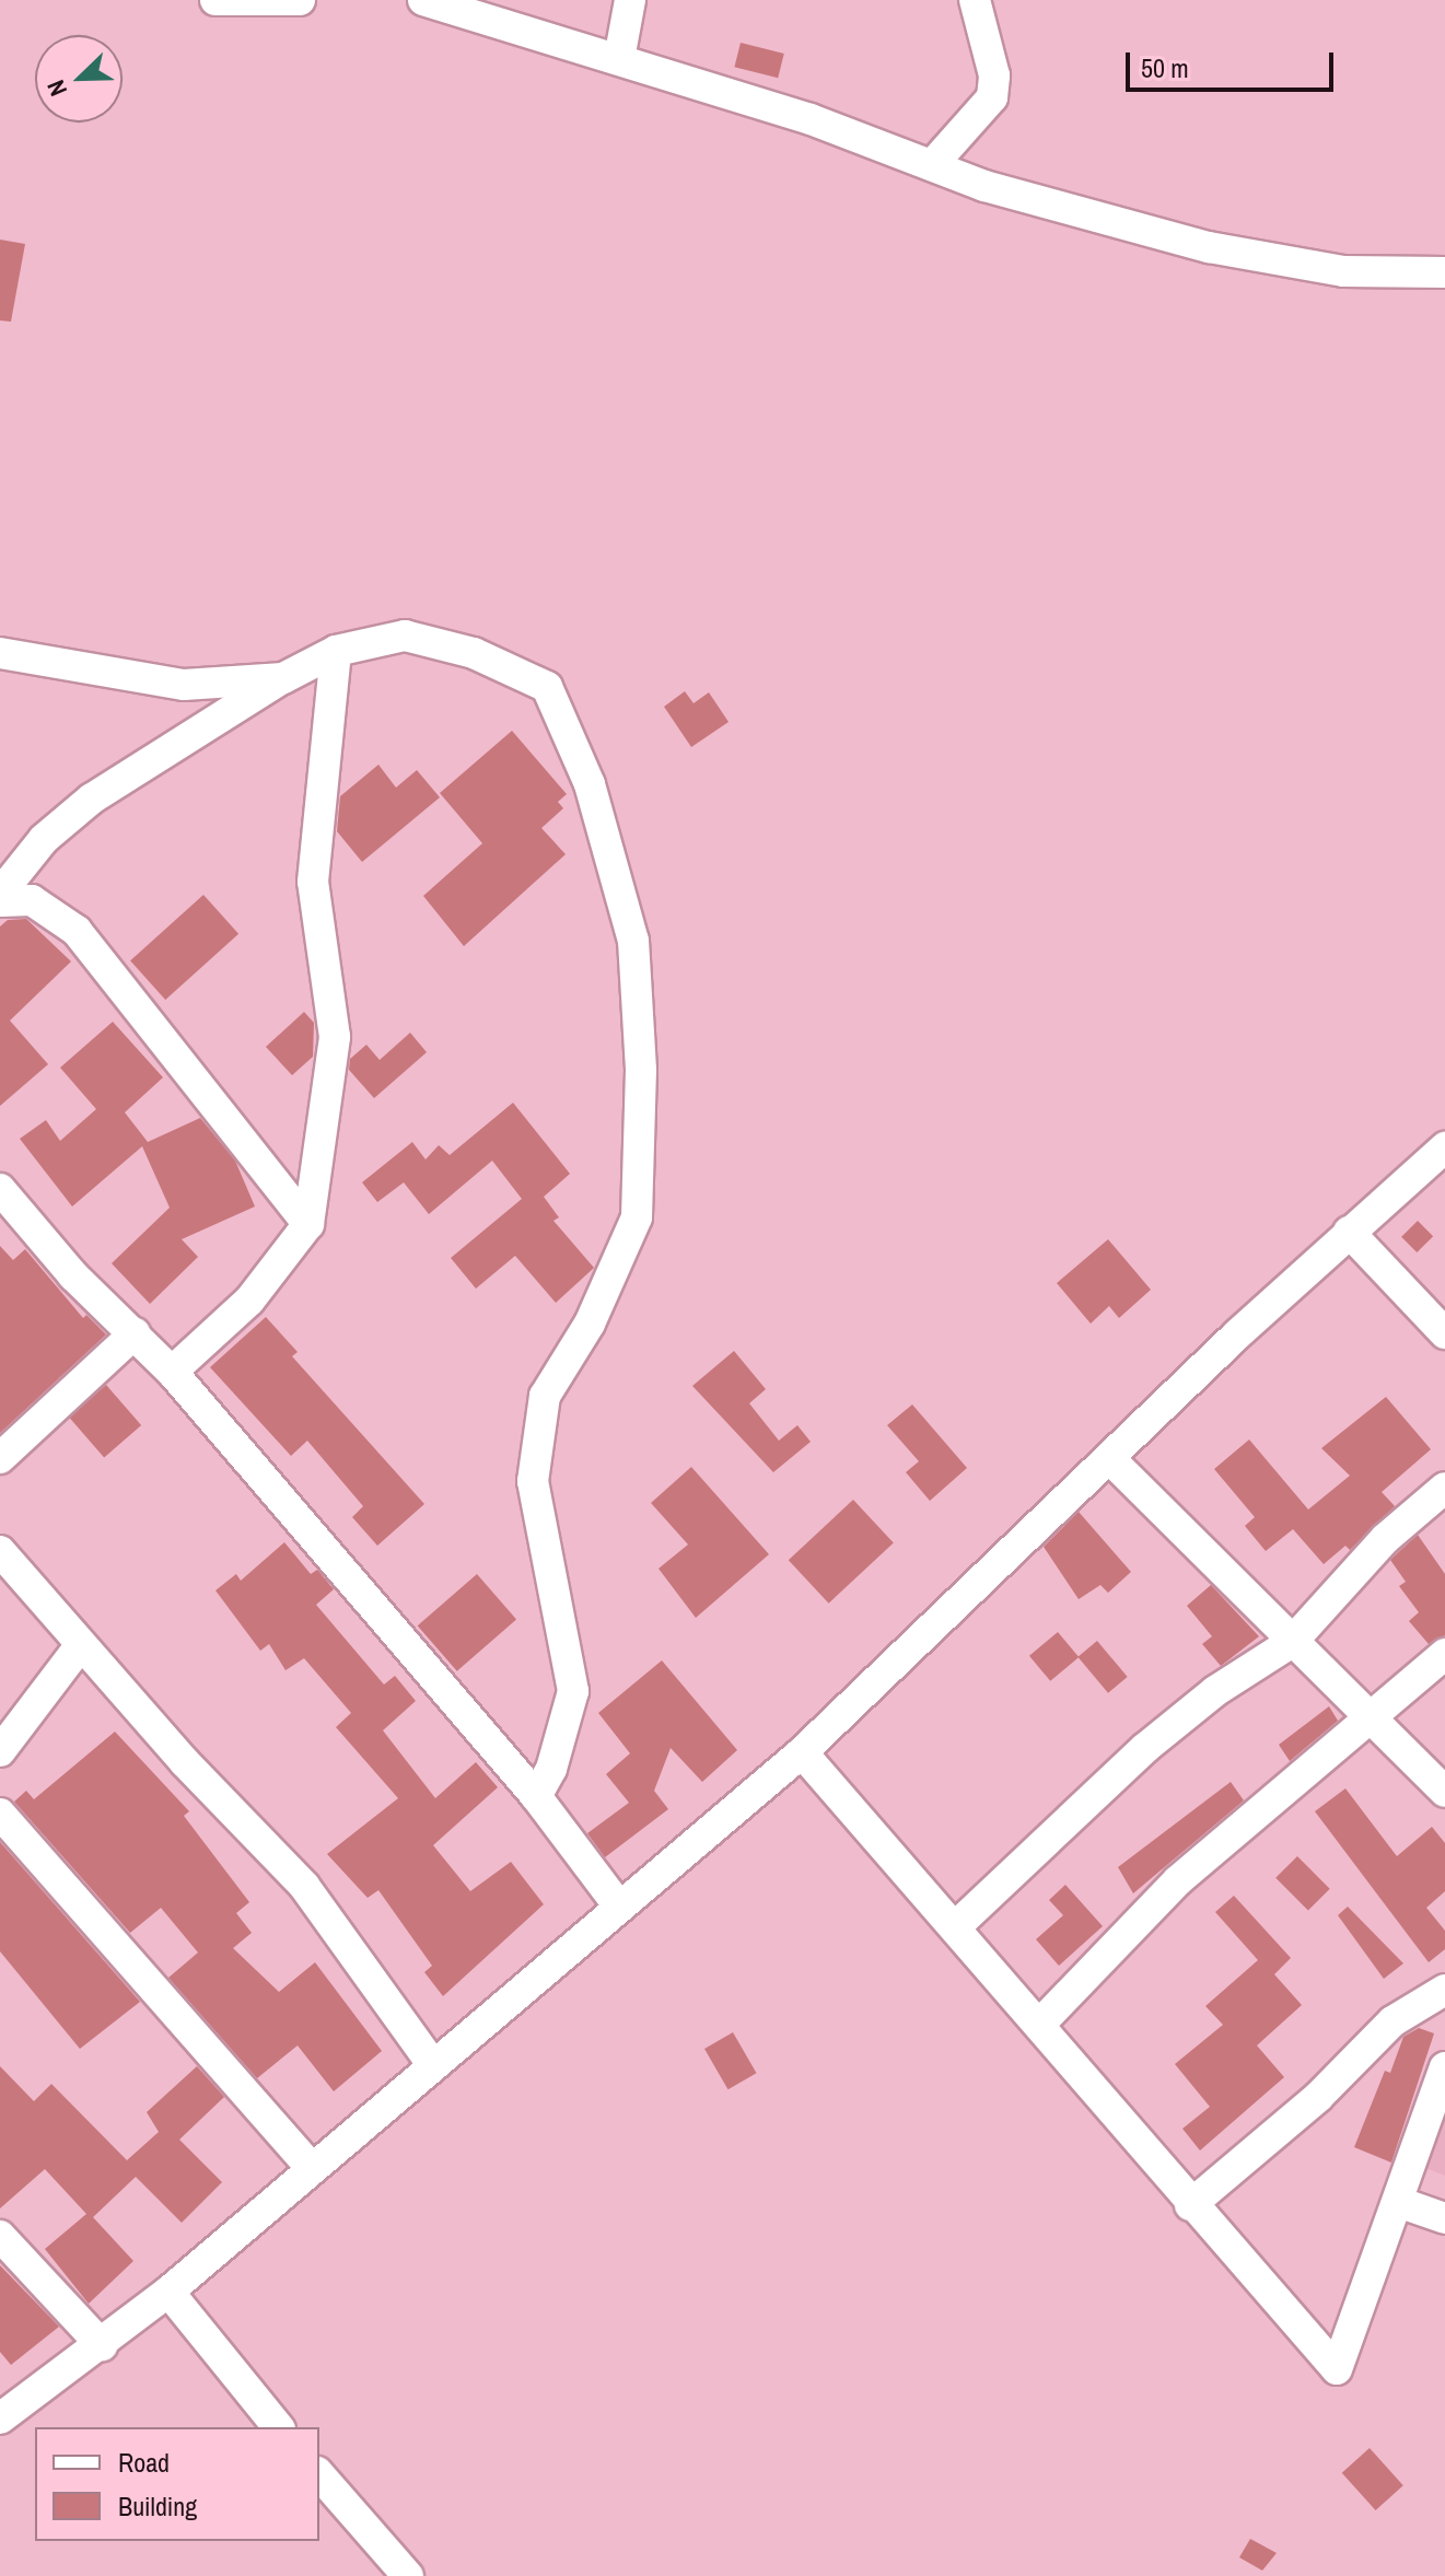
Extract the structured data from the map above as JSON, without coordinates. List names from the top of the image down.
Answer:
{
  "legend": ["Road", "Building"],
  "scale_bar": "50 m",
  "north": "bottom left"
}
